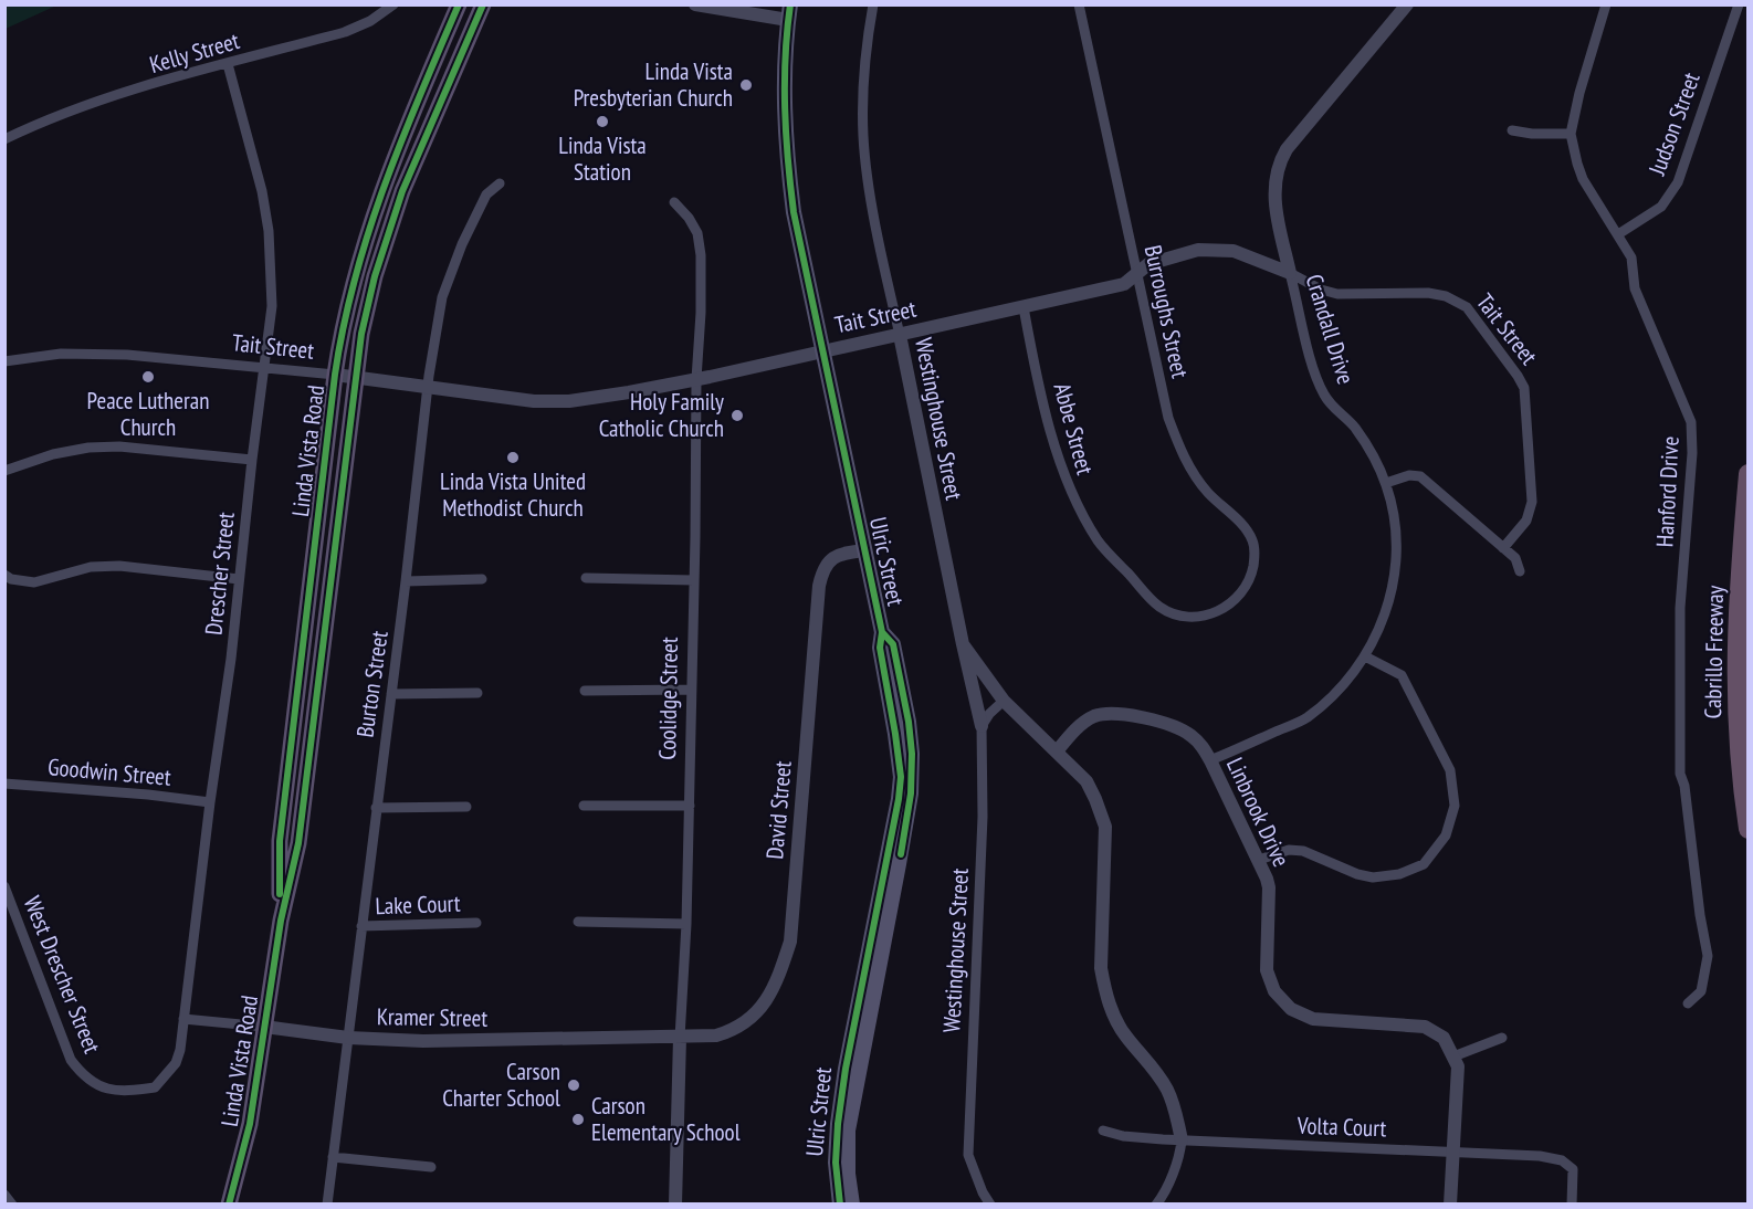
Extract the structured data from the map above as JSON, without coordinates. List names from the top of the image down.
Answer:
{
  "streets": {
    "highway": ["Cabrillo Freeway"],
    "main road": ["Linda Vista Road", "Ulric Street"],
    "street": [
      "Kelly Street",
      "Judson Street",
      "Burroughs Street",
      "Tait Street",
      "Crandall Drive",
      "Westinghouse Street",
      "Abbe Street",
      "Hanford Drive",
      "Drescher Street",
      "Burton Street",
      "Coolidge Street",
      "Goodwin Street",
      "David Street",
      "Linbrook Drive",
      "Lake Court",
      "West Drescher Street",
      "Kramer Street",
      "Volta Court"
    ]
  },
  "crossings": [
    ["Kelly Street", "Drescher Street"],
    ["Judson Street", "Hanford Drive"],
    ["Burroughs Street", "Tait Street"],
    ["Burroughs Street", "Abbe Street"],
    ["Tait Street", "Crandall Drive"],
    ["Tait Street", "Westinghouse Street"],
    ["Tait Street", "Abbe Street"],
    ["Tait Street", "Linda Vista Road"],
    ["Tait Street", "Ulric Street"],
    ["Tait Street", "Drescher Street"],
    ["Tait Street", "Burton Street"],
    ["Tait Street", "Coolidge Street"],
    ["Crandall Drive", "Linbrook Drive"],
    ["Linda Vista Road", "Kramer Street"],
    ["Ulric Street", "David Street"],
    ["Drescher Street", "Goodwin Street"],
    ["Drescher Street", "West Drescher Street"],
    ["Drescher Street", "Kramer Street"],
    ["Burton Street", "Lake Court"],
    ["Burton Street", "Kramer Street"],
    ["Coolidge Street", "David Street"],
    ["Coolidge Street", "Kramer Street"],
    ["David Street", "Kramer Street"]
  ],
  "places": [
    "Linda Vista Presbyterian Church",
    "Linda Vista Station",
    "Peace Lutheran Church",
    "Holy Family Catholic Church",
    "Linda Vista United Methodist Church",
    "Carson Charter School",
    "Carson Elementary School"
  ]
}
